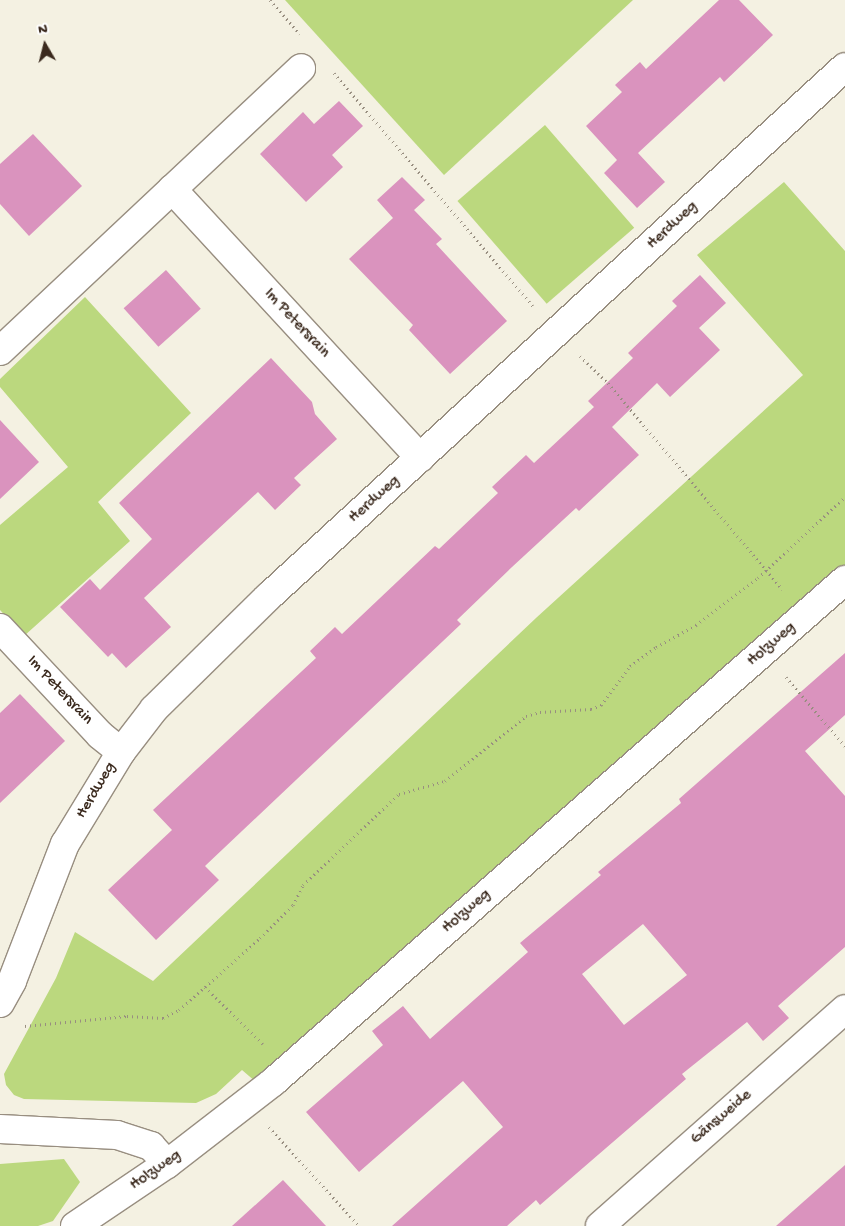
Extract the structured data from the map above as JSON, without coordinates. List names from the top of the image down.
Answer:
{
  "streets": {
    "street": [
      "Herdweg",
      "Im Petersrain",
      "Holzweg",
      "Gänsweide"
    ]
  },
  "crossings": [
    ["Herdweg", "Im Petersrain"]
  ],
  "north": "top"
}
